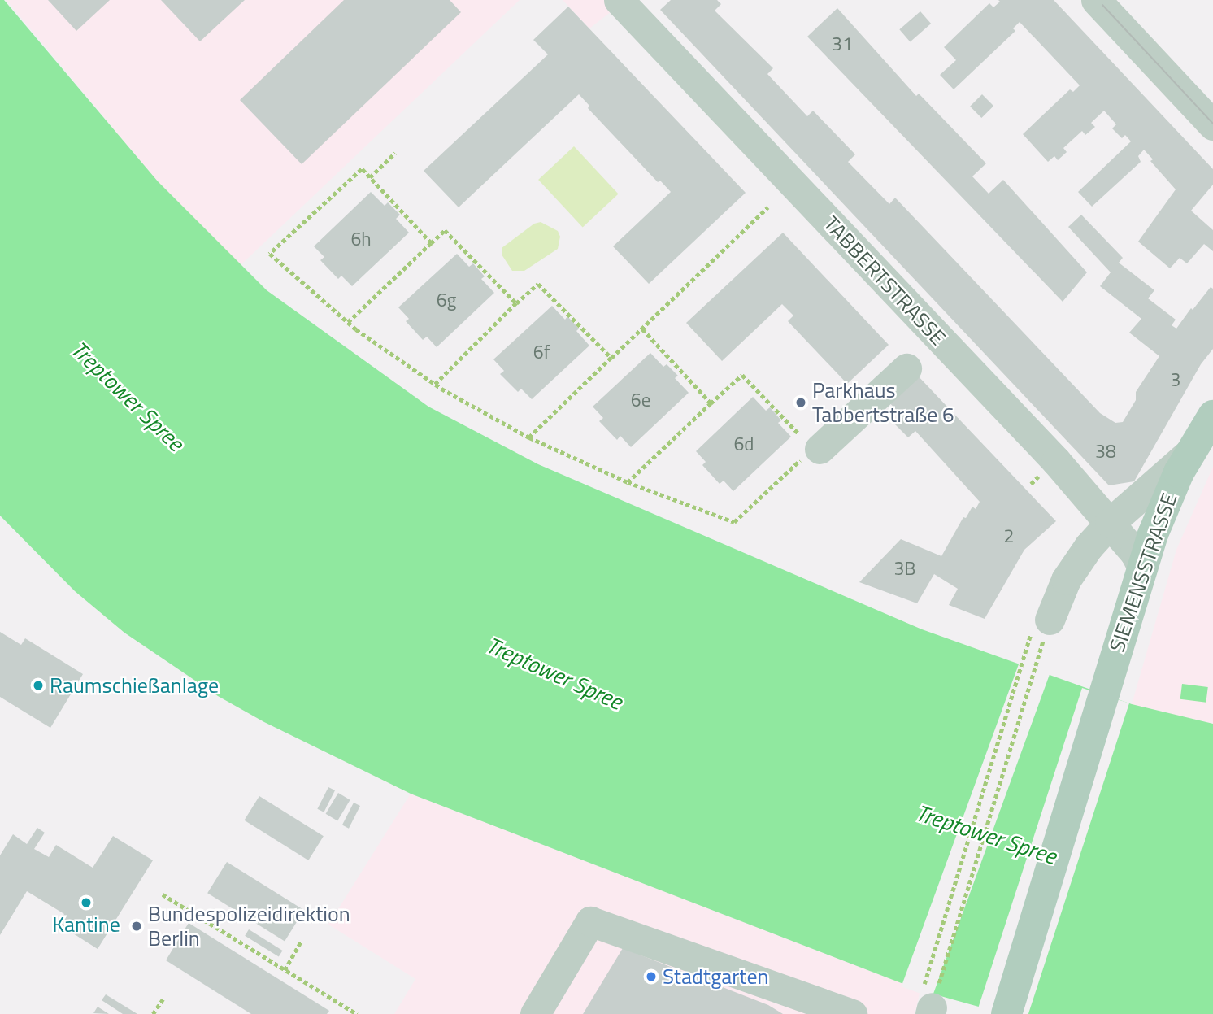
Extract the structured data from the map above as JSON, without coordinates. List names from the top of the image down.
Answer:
{
  "streets": {
    "main road": ["SIEMENSSTRASSE"],
    "street": ["TABBERTSTRASSE"]
  },
  "crossings": [
    ["TABBERTSTRASSE", "SIEMENSSTRASSE"]
  ],
  "water": ["Treptower Spree"],
  "places": [
    "Parkhaus Tabbertstraße 6",
    "Raumschießanlage",
    "Kantine",
    "Bundespolizeidirektion Berlin",
    "Stadtgarten"
  ],
  "house_numbers": [
    "31",
    "6h",
    "6g",
    "6f",
    "3",
    "6e",
    "6d",
    "38",
    "2",
    "3B"
  ]
}
